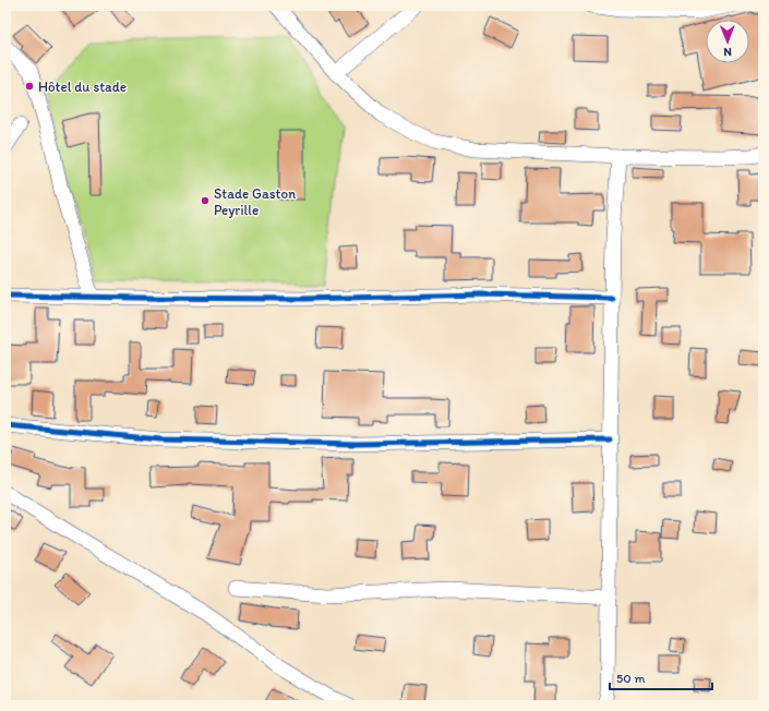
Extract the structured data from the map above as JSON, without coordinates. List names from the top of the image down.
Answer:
{
  "places": ["Hôtel du stade", "Stade Gaston Peyrille"],
  "scale_bar": "50 m",
  "north": "bottom"
}
